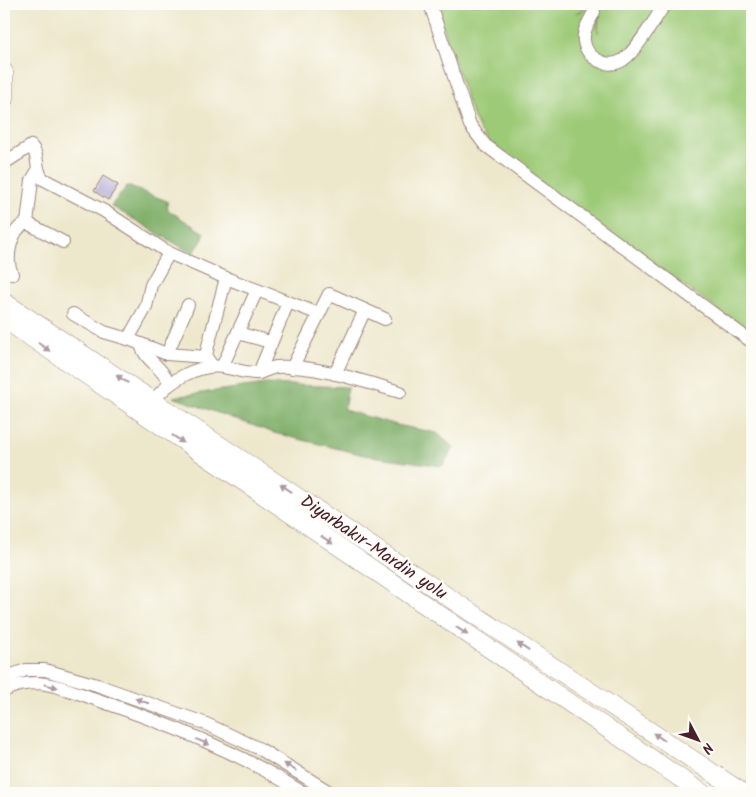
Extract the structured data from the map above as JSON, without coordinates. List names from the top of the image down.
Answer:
{
  "streets": {
    "highway": ["Diyarbakır-Mardin yolu"]
  },
  "north": "bottom right"
}
